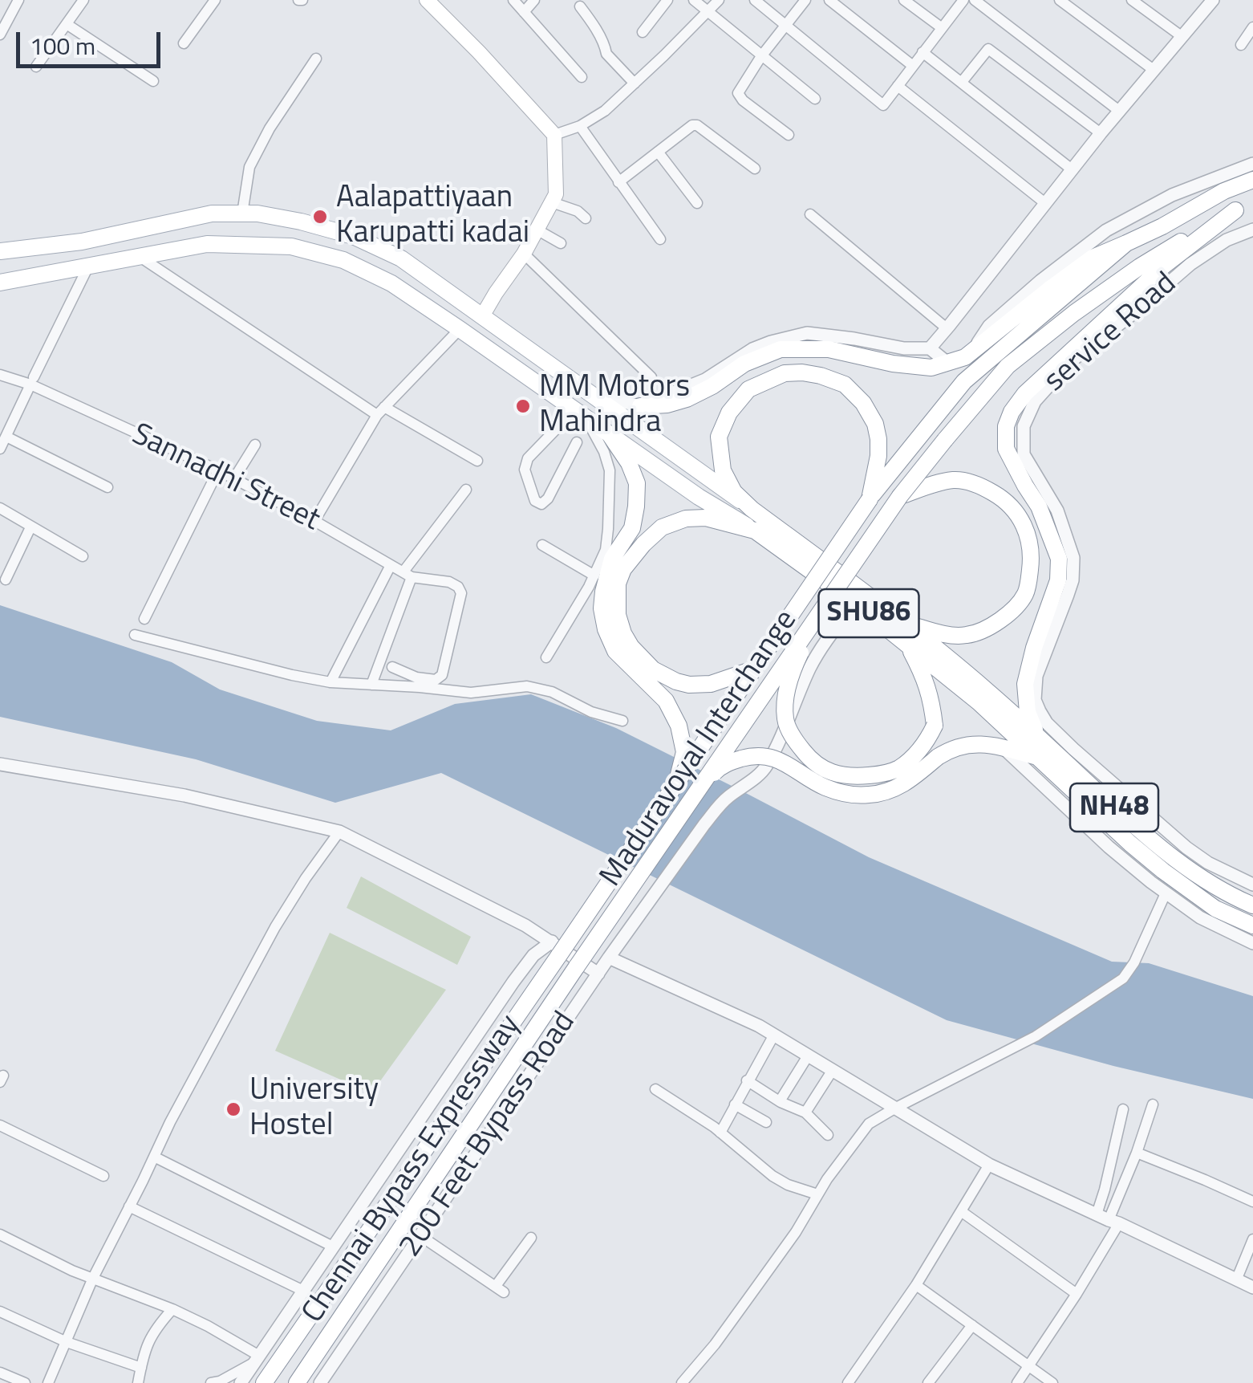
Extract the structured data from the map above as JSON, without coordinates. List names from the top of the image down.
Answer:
{
  "streets": {
    "main road": [
      "SHU86",
      "Maduravoyal Interchange",
      "NH48",
      "Chennai Bypass Expressway"
    ],
    "street": ["service Road", "Sannadhi Street", "200 Feet Bypass Road"]
  },
  "crossings": [
    ["service Road", "NH48"],
    ["SHU86", "NH48"],
    ["SHU86", "200 Feet Bypass Road"],
    ["Maduravoyal Interchange", "Chennai Bypass Expressway"]
  ],
  "places": ["Aalapattiyaan Karupatti kadai", "MM Motors Mahindra", "University Hostel"],
  "scale_bar": "100 m"
}
